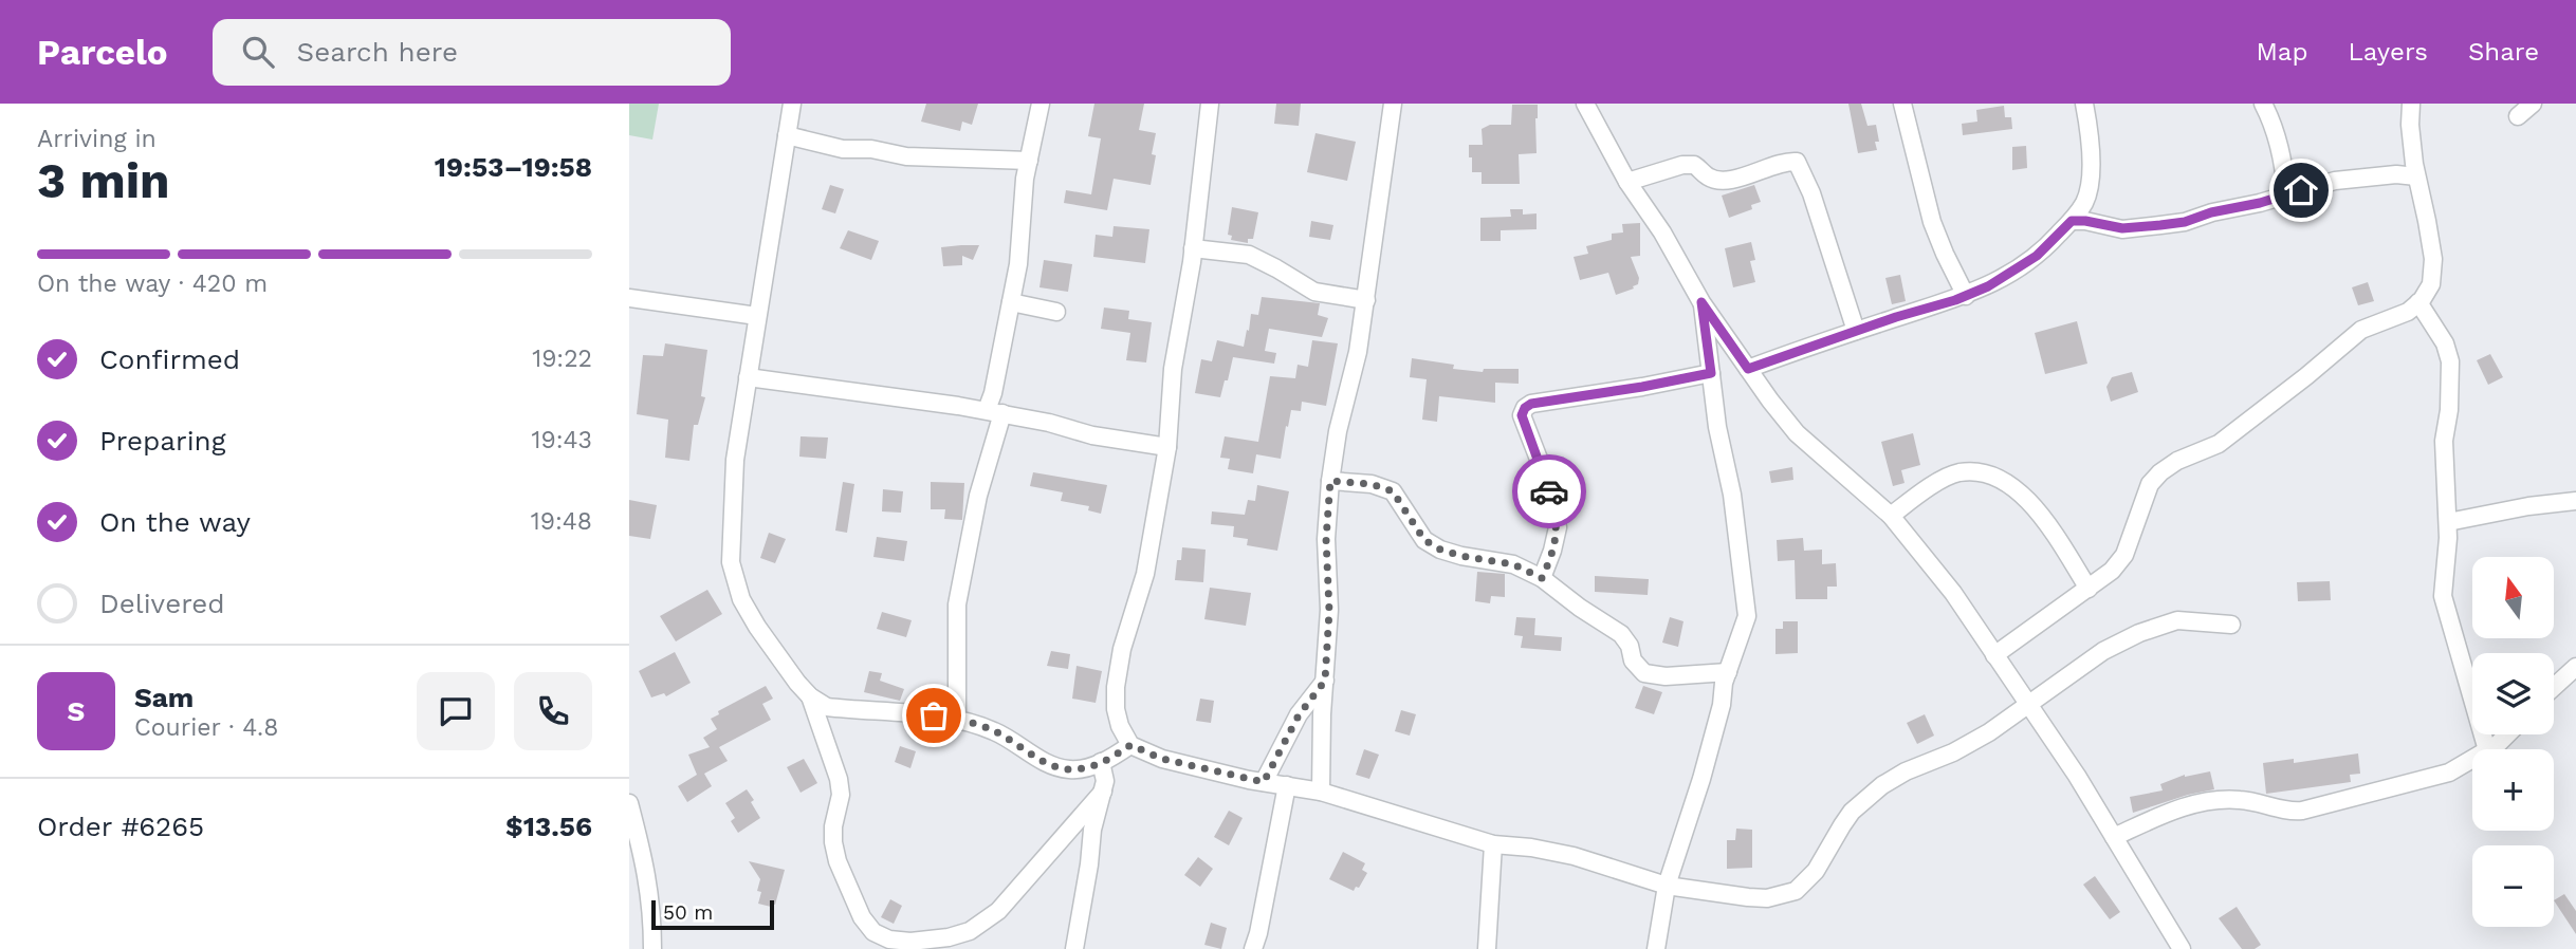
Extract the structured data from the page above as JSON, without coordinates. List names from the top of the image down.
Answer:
{
  "scale_bar": "50 m",
  "north": "top",
  "page": {
    "header": "Parcelo",
    "search": "Search here",
    "nav": ["Map", "Layers", "Share"],
    "heading": ["3 min", "Arriving in", "19:53–19:58"],
    "panel": [
      "Sam",
      "Courier · 4.8",
      "Order #6265",
      "$13.56"
    ],
    "bar": "On the way · 420 m",
    "list": [
      ["Confirmed", "19:22"],
      ["Preparing", "19:43"],
      ["On the way", "19:48"],
      "Delivered"
    ],
    "map_buttons": ["+", "−"],
    "round": "S",
    "scale": "50 m"
  }
}
